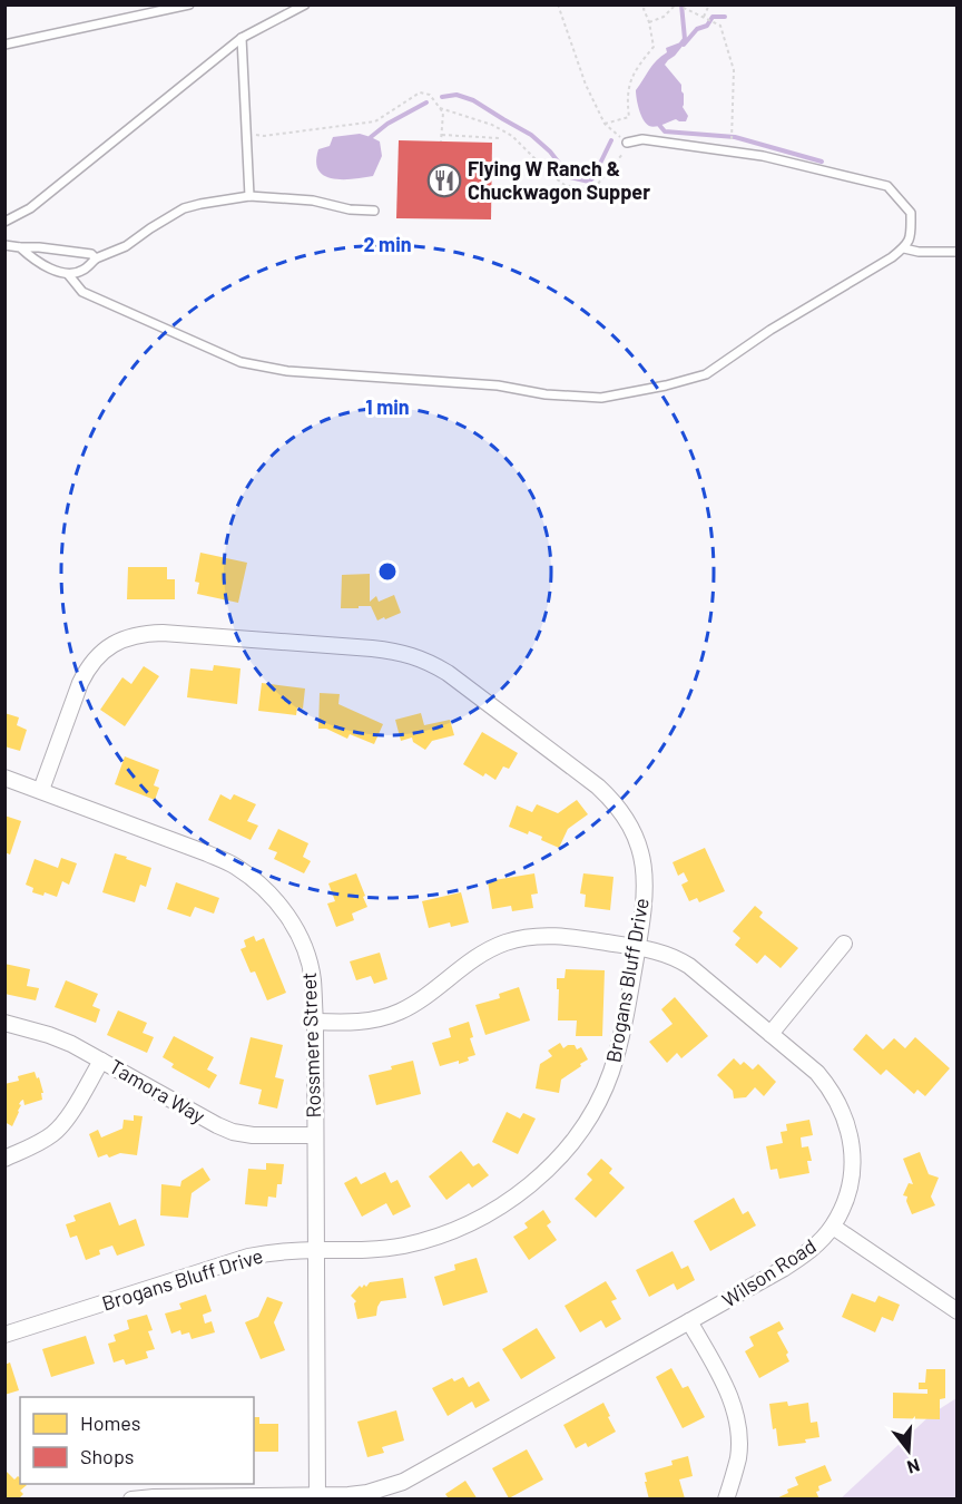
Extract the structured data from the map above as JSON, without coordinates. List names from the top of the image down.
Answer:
{
  "streets": {
    "street": [
      "Brogans Bluff Drive",
      "Rossmere Street",
      "Tamora Way",
      "Wilson Road"
    ]
  },
  "crossings": [
    ["Brogans Bluff Drive", "Rossmere Street"],
    ["Brogans Bluff Drive", "Wilson Road"],
    ["Rossmere Street", "Tamora Way"],
    ["Rossmere Street", "Wilson Road"]
  ],
  "places": {
    "restaurant": ["Flying W Ranch & Chuckwagon Supper"]
  },
  "legend": ["Homes", "Shops"],
  "north": "bottom",
  "rings": ["2 min", "1 min"]
}
